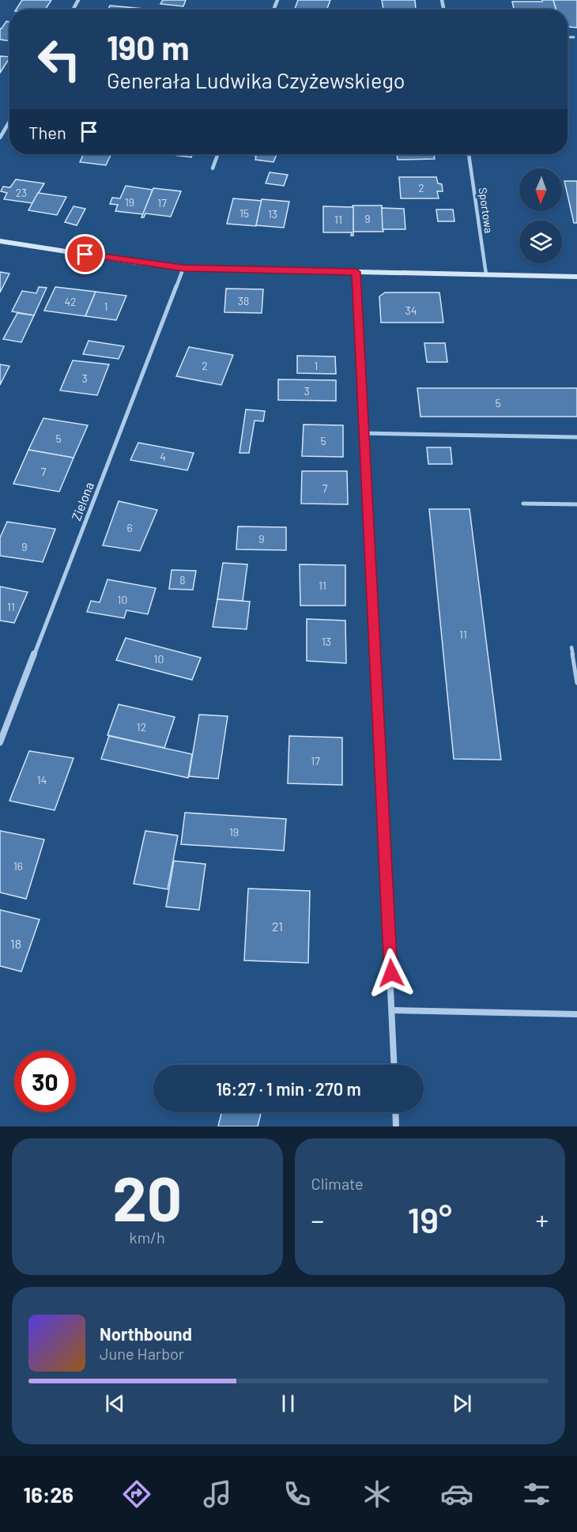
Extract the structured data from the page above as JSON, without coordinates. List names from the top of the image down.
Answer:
{
  "streets": {
    "street": ["Sportowa", "Zielona"]
  },
  "house_numbers": [
    "2",
    "23",
    "19",
    "17",
    "15",
    "13",
    "9",
    "11",
    "38",
    "42",
    "1",
    "34",
    "2",
    "1",
    "3",
    "3",
    "5",
    "5",
    "5",
    "4",
    "7",
    "7",
    "6",
    "9",
    "9",
    "8",
    "11",
    "10",
    "11",
    "11",
    "13",
    "10",
    "12",
    "17",
    "14",
    "19",
    "16",
    "21",
    "18"
  ],
  "north": "bottom",
  "page": {
    "turn": ["190 m", "Generała Ludwika Czyżewskiego"],
    "then": "Then",
    "limit": "30",
    "trip": "16:27 · 1 min · 270 m",
    "tile": [
      ["20", "km/h"],
      "Climate"
    ],
    "heat": ["−", "19°", "+"],
    "song": ["Northbound", "June Harbor"],
    "tabs": "16:26"
  }
}
